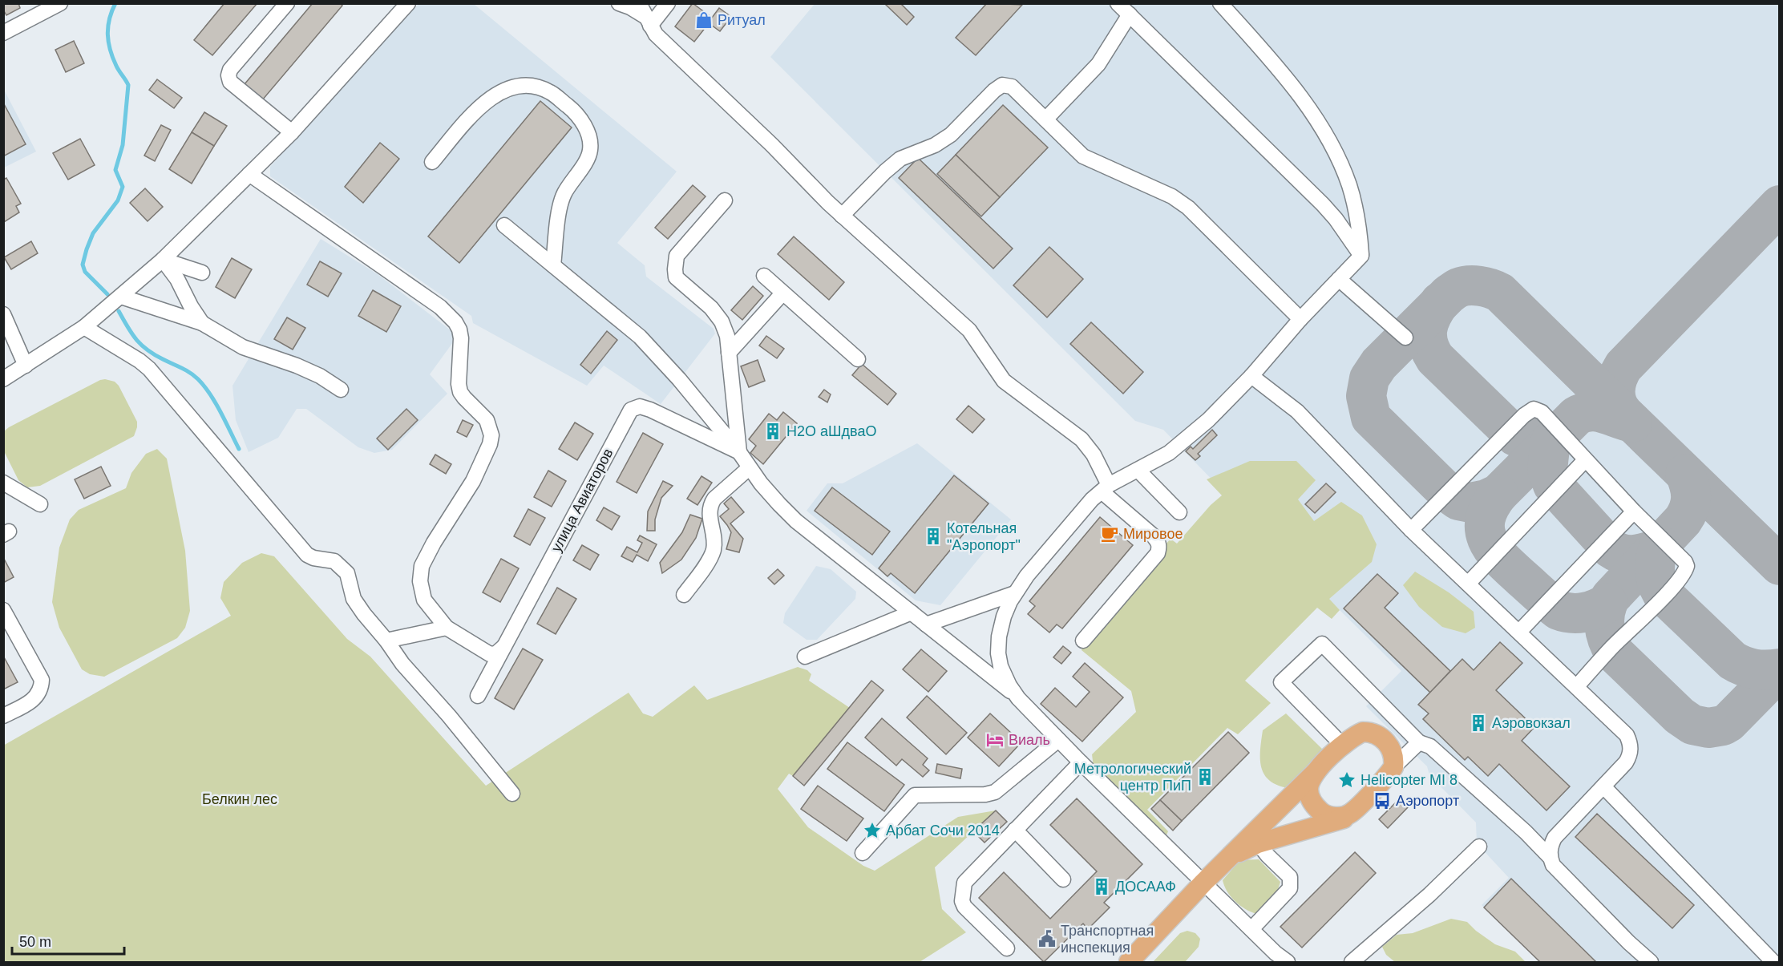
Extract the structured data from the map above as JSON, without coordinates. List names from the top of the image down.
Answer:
{
  "streets": {
    "street": ["улица Авиаторов"]
  },
  "parks": ["Белкин лес"],
  "places": {
    "shop": ["Ритуал"],
    "building": [
      "H2O аШдваО",
      "Котельная \"Аэропорт\"",
      "Аэровокзал",
      "Метрологический центр ПиП",
      "ДОСААФ"
    ],
    "cafe": ["Мировое"],
    "hotel": ["Виаль"],
    "place": ["Helicopter MI 8", "Арбат Сочи 2014"],
    "bus stop": ["Аэропорт"],
    "public building": ["Транспортная инспекция"]
  },
  "scale_bar": "50 m"
}
